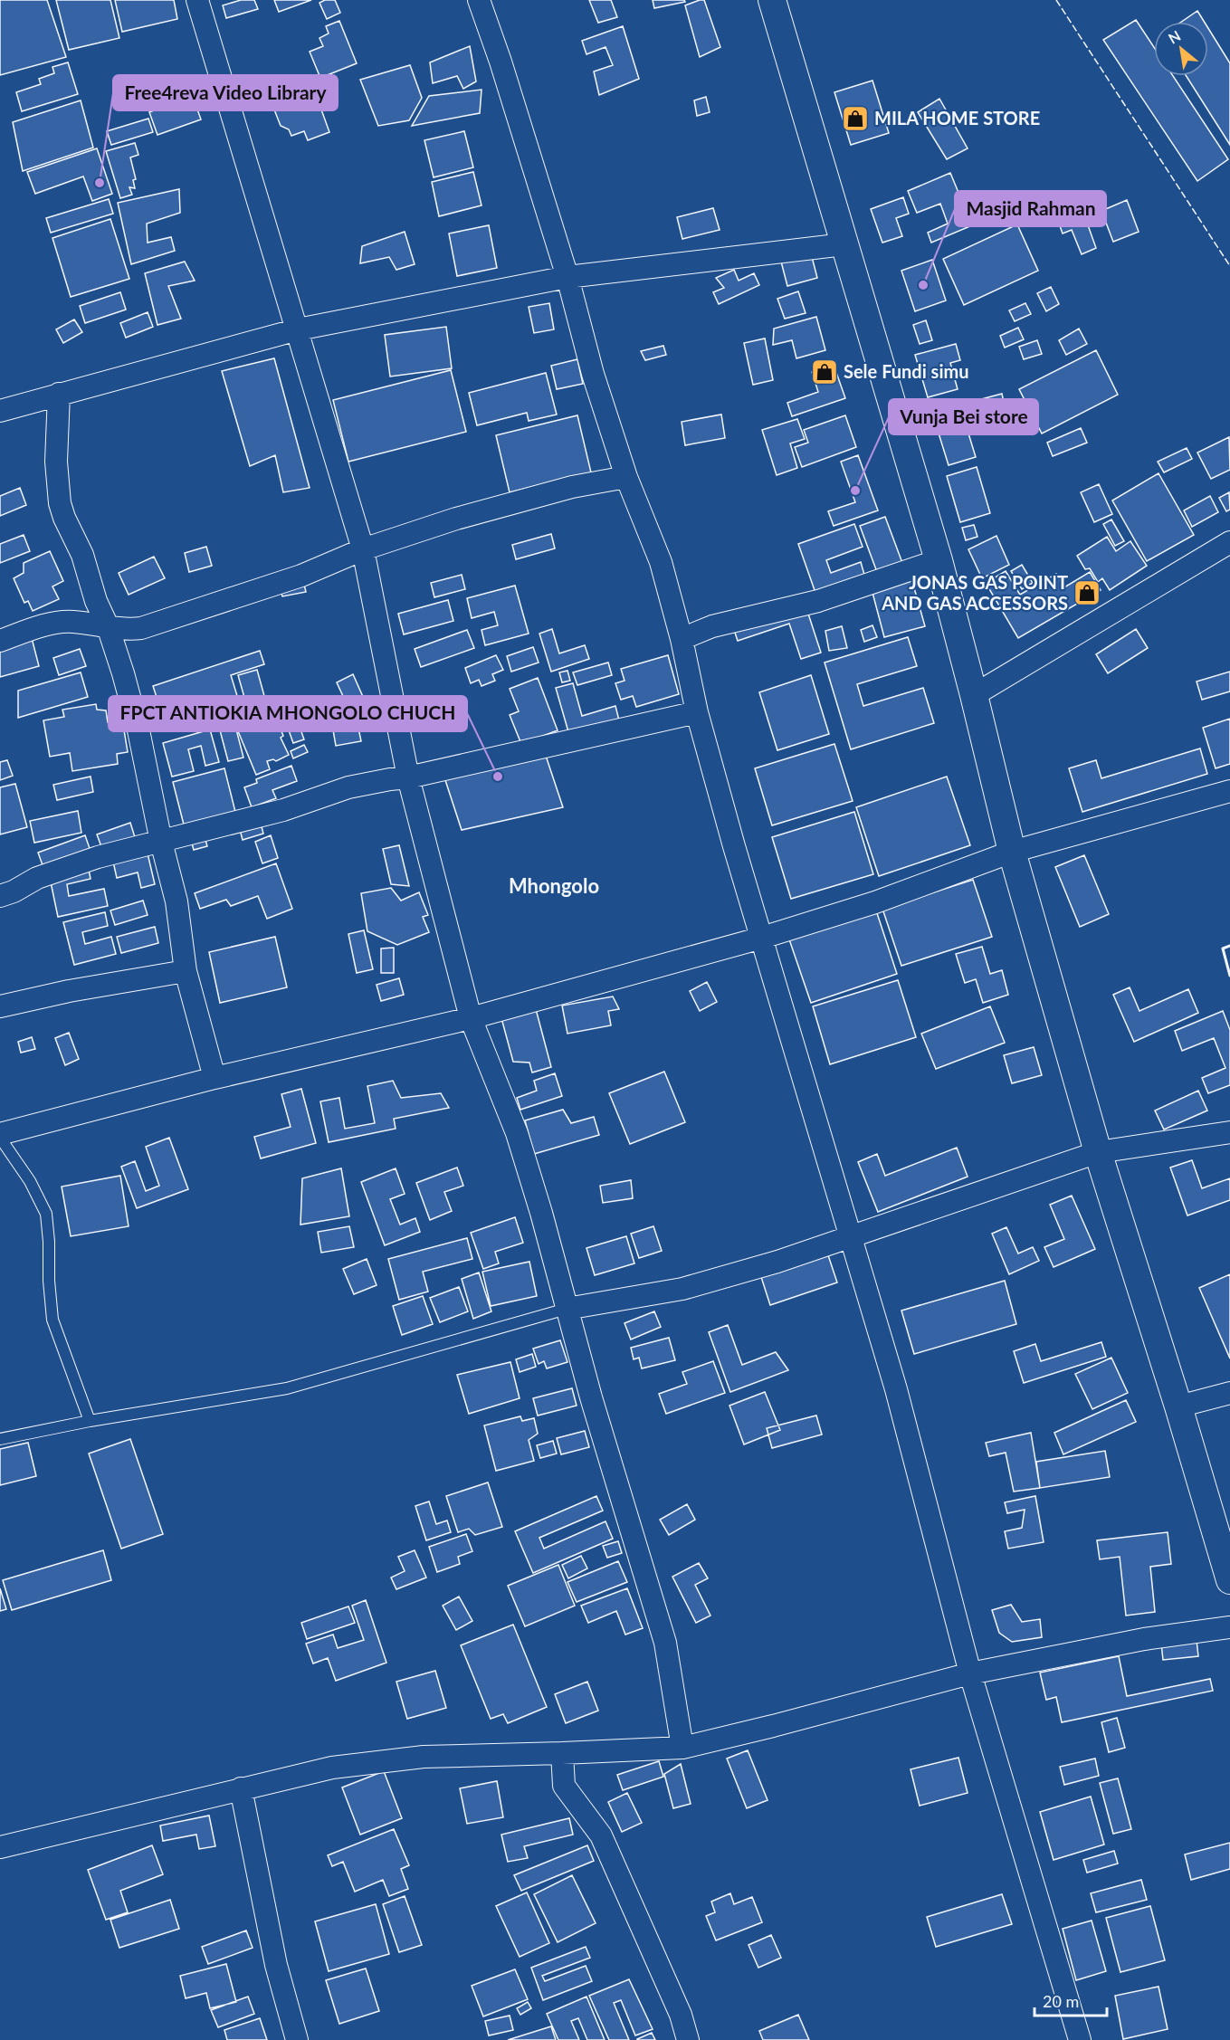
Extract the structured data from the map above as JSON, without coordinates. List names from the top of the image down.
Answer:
{
  "districts": ["Mhongolo"],
  "places": {
    "shop": ["MILA HOME STORE", "Sele Fundi simu", "JONAS GAS POINT AND GAS ACCESSORS"],
    "other": [
      "Free4reva Video Library",
      "Masjid Rahman",
      "Vunja Bei store",
      "FPCT ANTIOKIA MHONGOLO CHUCH"
    ]
  },
  "scale_bar": "20 m",
  "north": "top left"
}
